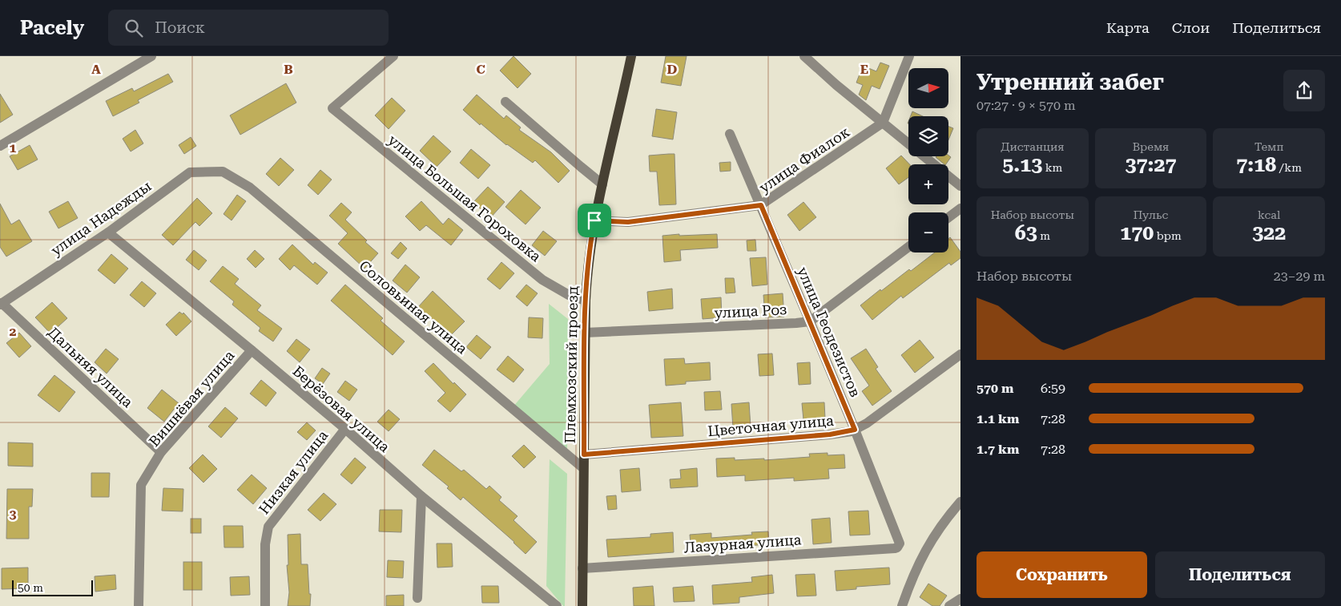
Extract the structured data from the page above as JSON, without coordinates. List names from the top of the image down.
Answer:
{
  "streets": {
    "main road": ["Племхозский проезд"],
    "street": [
      "улица Фиалок",
      "улица Большая Гороховка",
      "улица Надежды",
      "Соловьиная улица",
      "улица Роз",
      "улица Геодезистов",
      "Дальняя улица",
      "Вишнёвая улица",
      "Берёзовая улица",
      "Цветочная улица",
      "Низкая улица",
      "Лазурная улица"
    ]
  },
  "crossings": [
    ["улица Фиалок", "улица Геодезистов"],
    ["улица Фиалок", "Племхозский проезд"],
    ["улица Большая Гороховка", "Племхозский проезд"],
    ["улица Надежды", "Соловьиная улица"],
    ["улица Надежды", "Дальняя улица"],
    ["улица Надежды", "Берёзовая улица"],
    ["Соловьиная улица", "Племхозский проезд"],
    ["улица Роз", "улица Геодезистов"],
    ["улица Роз", "Племхозский проезд"],
    ["улица Геодезистов", "Цветочная улица"],
    ["улица Геодезистов", "Лазурная улица"],
    ["Племхозский проезд", "Цветочная улица"],
    ["Племхозский проезд", "Лазурная улица"],
    ["Дальняя улица", "Вишнёвая улица"],
    ["Вишнёвая улица", "Берёзовая улица"],
    ["Берёзовая улица", "Низкая улица"]
  ],
  "scale_bar": "50 m",
  "north": "right",
  "page": {
    "header": "Pacely",
    "search": "Поиск",
    "nav": ["Карта", "Слои", "Поделиться"],
    "heading": ["Утренний забег", "07:27 · 9 × 570 m"],
    "map_buttons": ["+", "−"],
    "stats": [
      ["Дистанция", "5.13 km"],
      ["Время", "37:27"],
      ["Темп", "7:18 /km"],
      ["Набор высоты", "63 m"],
      ["Пульс", "170 bpm"],
      ["kcal", "322"]
    ],
    "chart": ["Набор высоты", "23–29 m"],
    "list": [
      {
        "name": "570 m",
        "note": "6:59"
      },
      {
        "name": "1.1 km",
        "note": "7:28"
      },
      {
        "name": "1.7 km",
        "note": "7:28"
      }
    ],
    "buttons": ["Сохранить", "Поделиться"],
    "scale": "50 m"
  },
  "grid": {
    "columns": [
      "A",
      "B",
      "C",
      "D",
      "E"
    ],
    "rows": ["1", "2", "3"]
  }
}
